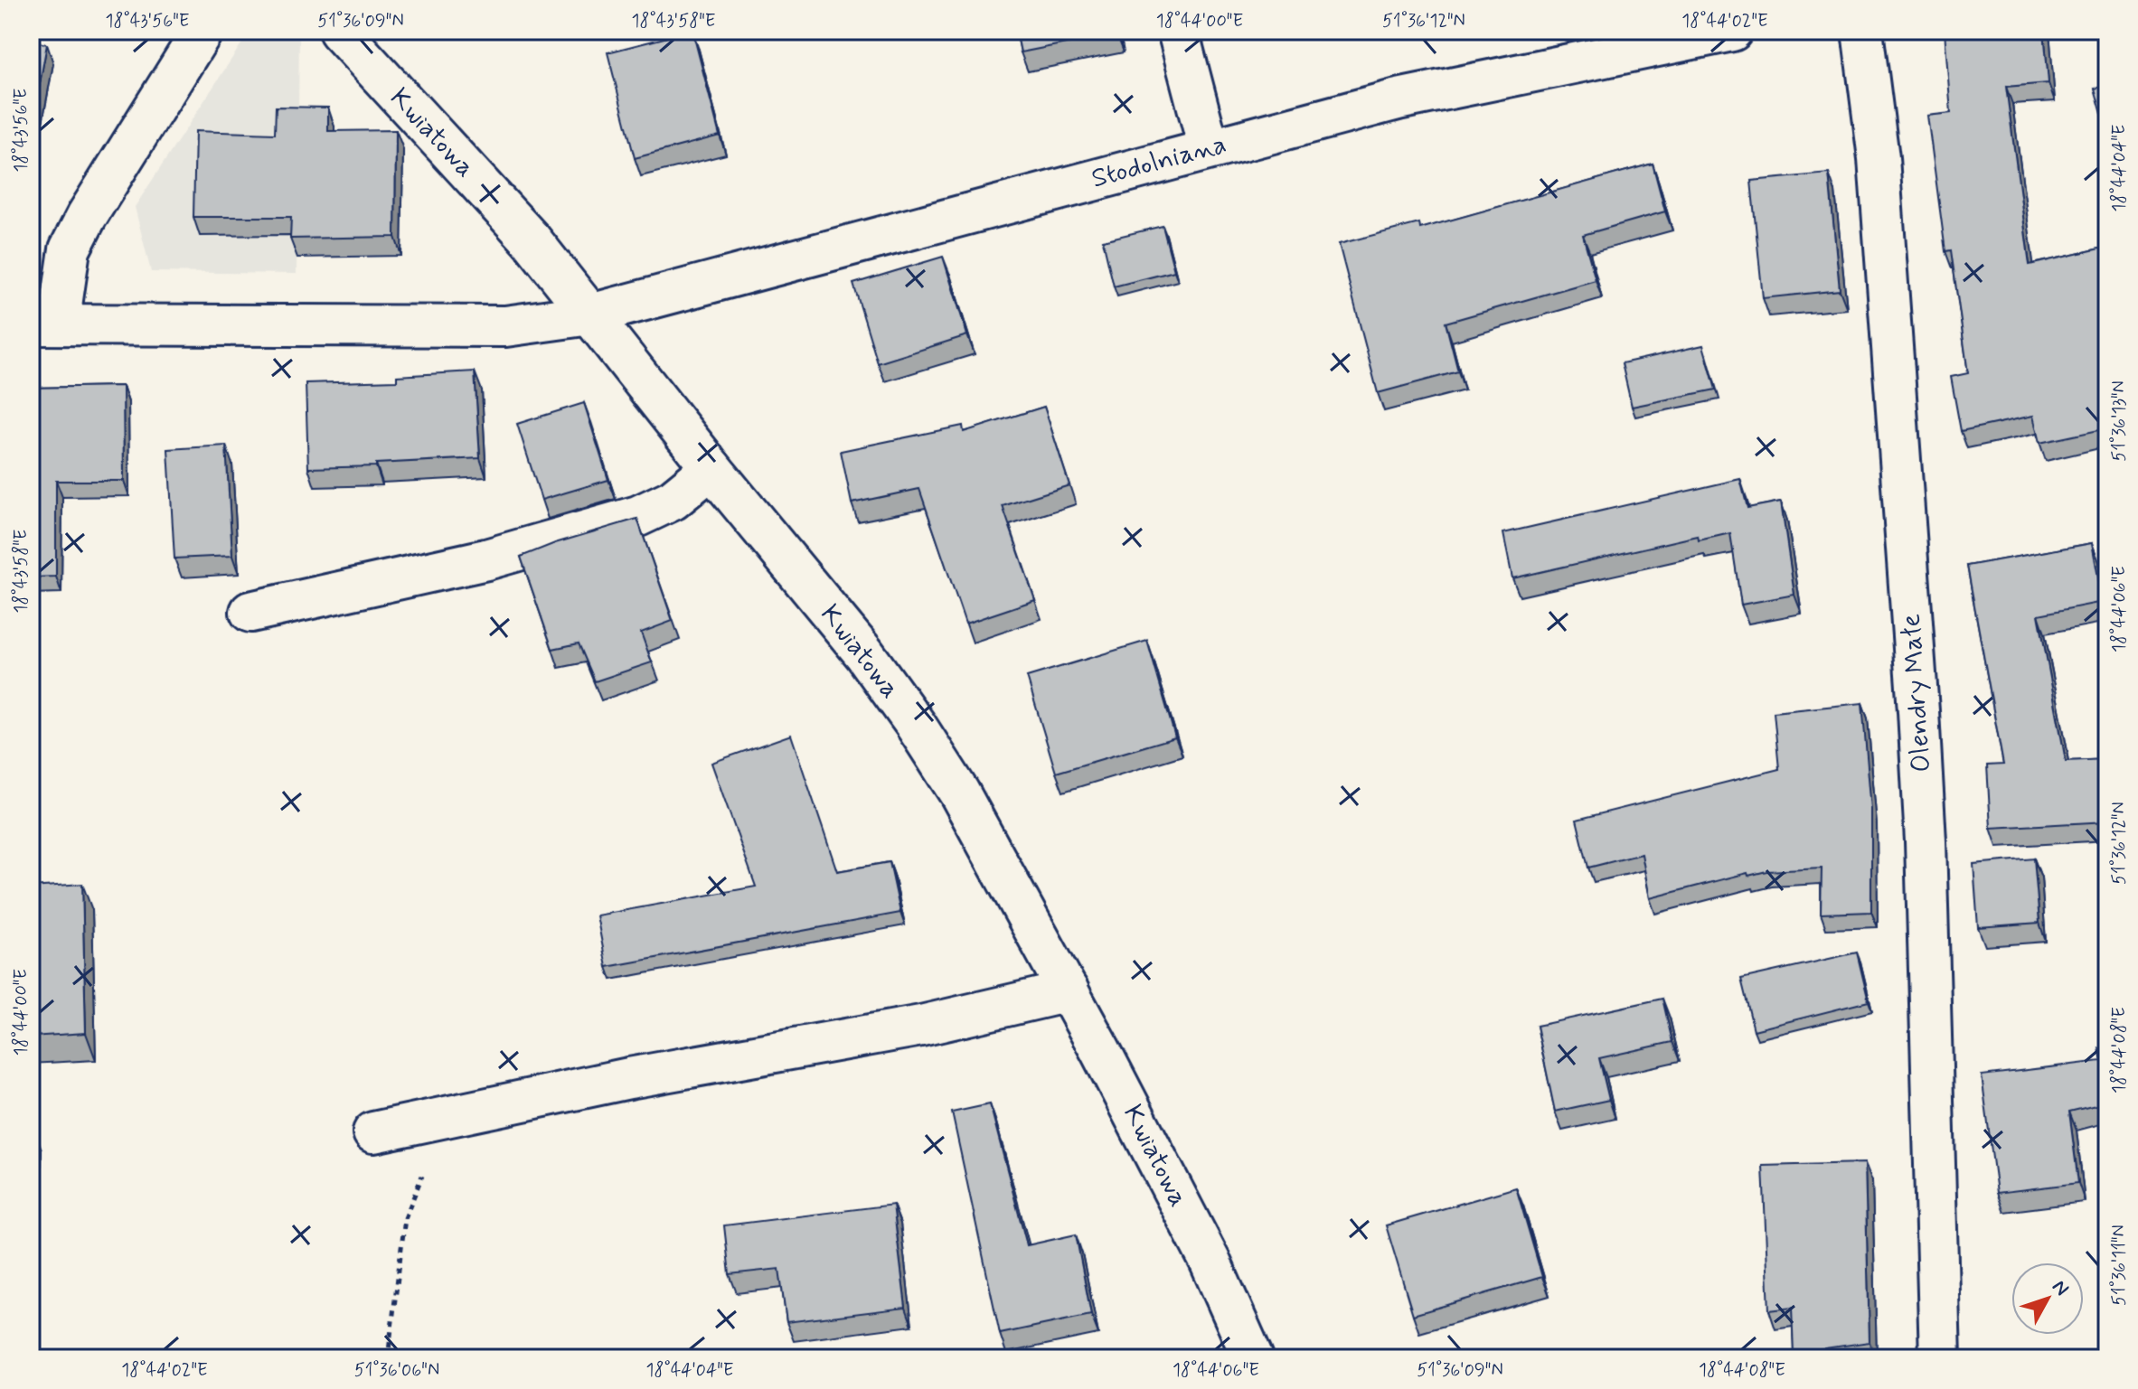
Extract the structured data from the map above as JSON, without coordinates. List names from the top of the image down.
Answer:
{
  "streets": {
    "street": ["Kwiatowa", "Stodolniana", "Olendry Małe"]
  },
  "crossings": [
    ["Kwiatowa", "Stodolniana"]
  ],
  "north": "top right",
  "coordinates": [
    "18°43'56\"E",
    "51°36'09\"N",
    "18°43'58\"E",
    "18°44'00\"E",
    "51°36'12\"N",
    "18°44'02\"E",
    "18°44'04\"E",
    "51°36'13\"N",
    "18°44'06\"E",
    "18°44'08\"E",
    "51°36'11\"N",
    "51°36'06\"N"
  ]
}
